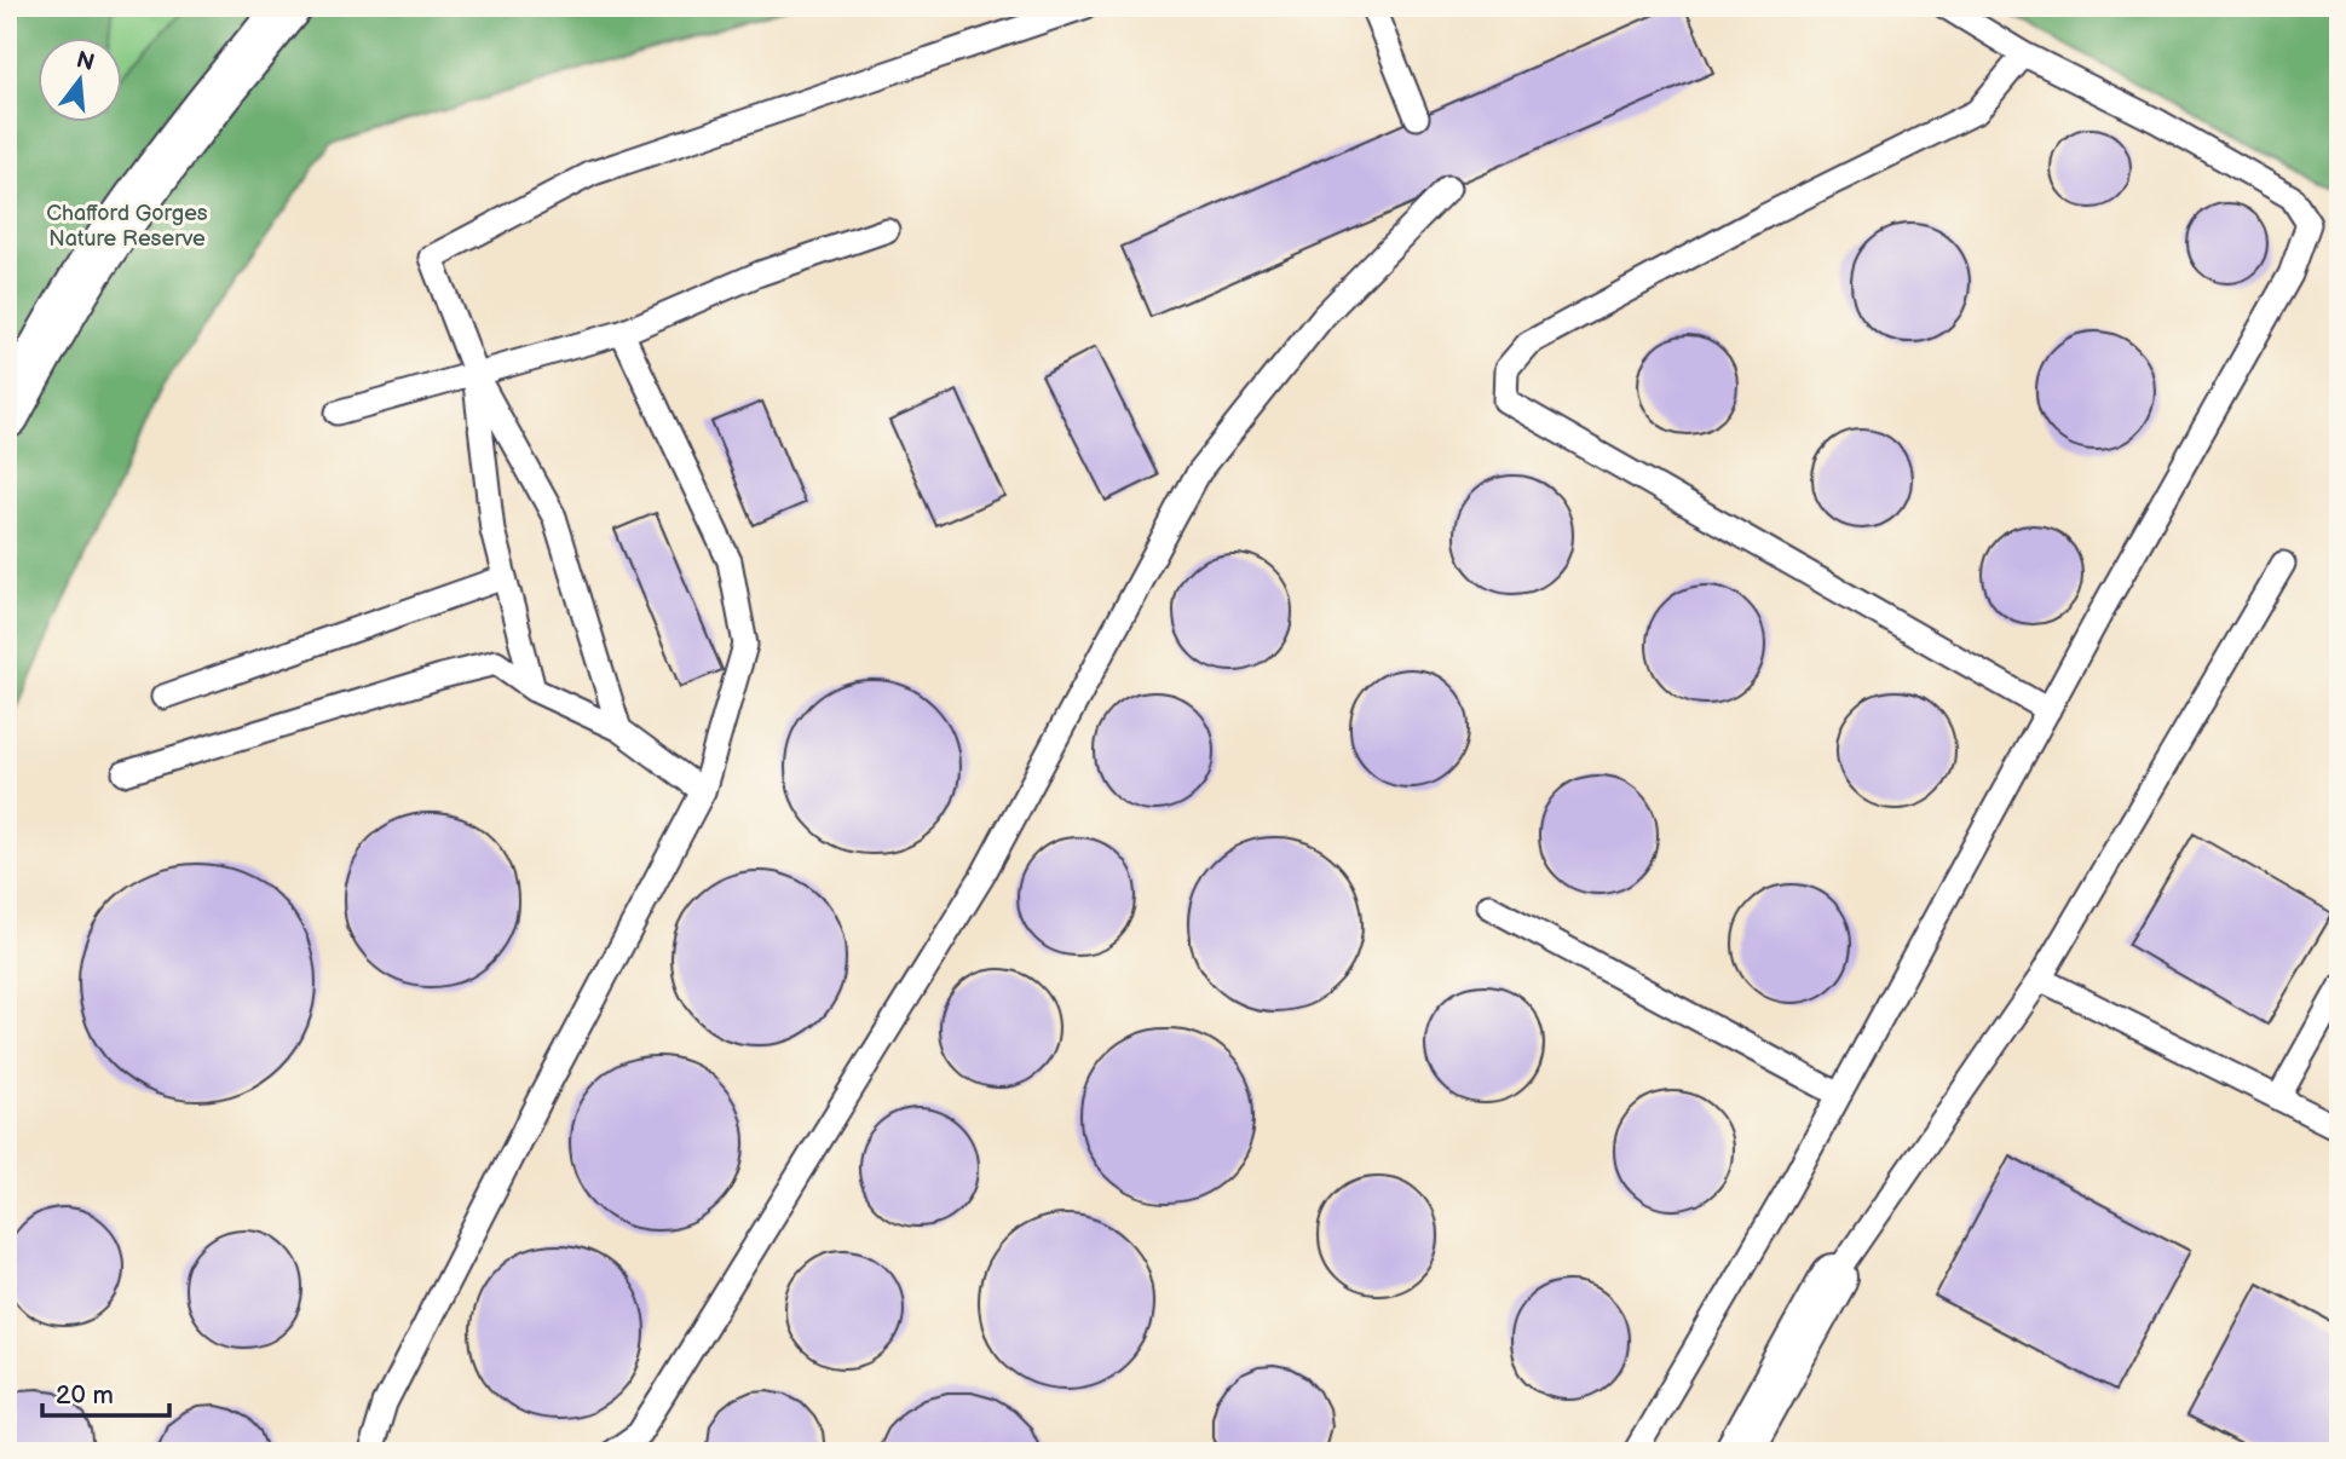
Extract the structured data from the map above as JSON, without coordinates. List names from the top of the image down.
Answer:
{
  "parks": ["Chafford Gorges Nature Reserve"],
  "scale_bar": "20 m",
  "north": "top"
}
